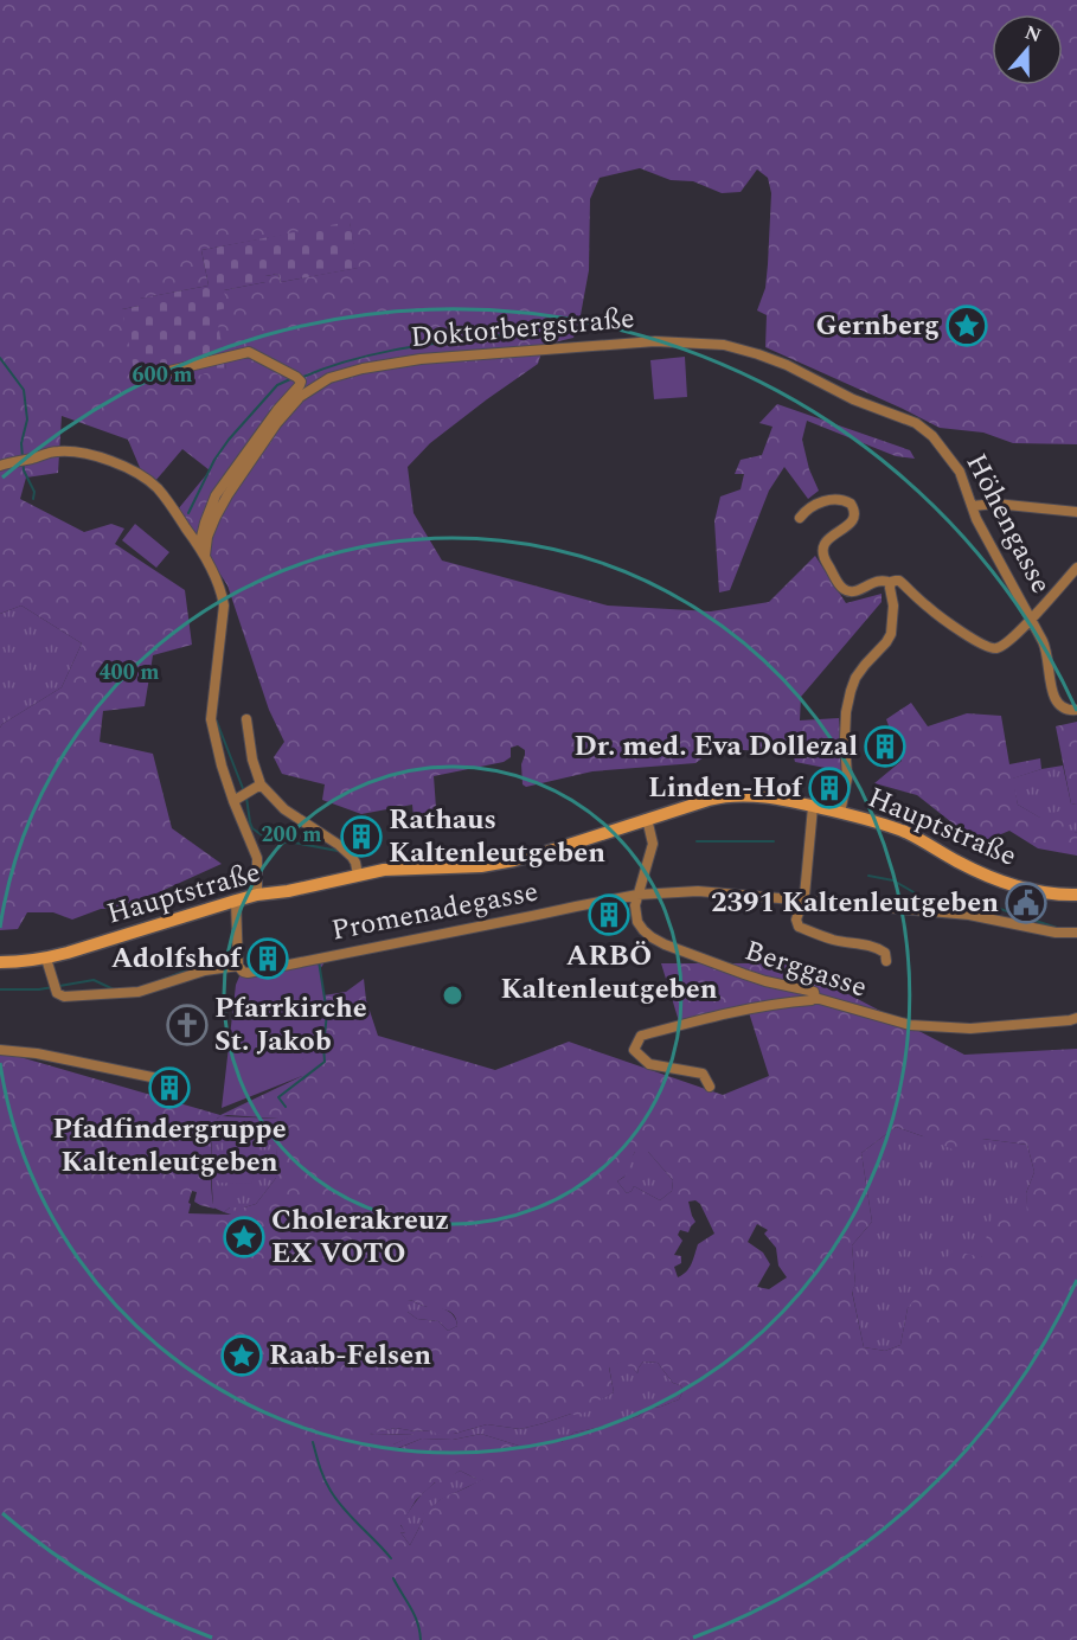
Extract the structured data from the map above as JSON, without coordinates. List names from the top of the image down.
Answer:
{
  "streets": {
    "main road": ["Hauptstraße"],
    "street": [
      "Doktorbergstraße",
      "Höhengasse",
      "Promenadegasse",
      "Berggasse"
    ]
  },
  "crossings": [
    ["Doktorbergstraße", "Höhengasse"],
    ["Hauptstraße", "Promenadegasse"],
    ["Hauptstraße", "Berggasse"],
    ["Promenadegasse", "Berggasse"]
  ],
  "places": {
    "place": ["Gernberg", "Cholerakreuz EX VOTO", "Raab-Felsen"],
    "building": [
      "Dr. med. Eva Dollezal",
      "Linden-Hof",
      "Rathaus Kaltenleutgeben",
      "ARBÖ Kaltenleutgeben",
      "Adolfshof",
      "Pfadfindergruppe Kaltenleutgeben"
    ],
    "public building": ["2391 Kaltenleutgeben"],
    "church": ["Pfarrkirche St. Jakob"]
  },
  "north": "top",
  "rings": ["600 m", "400 m", "200 m"]
}
